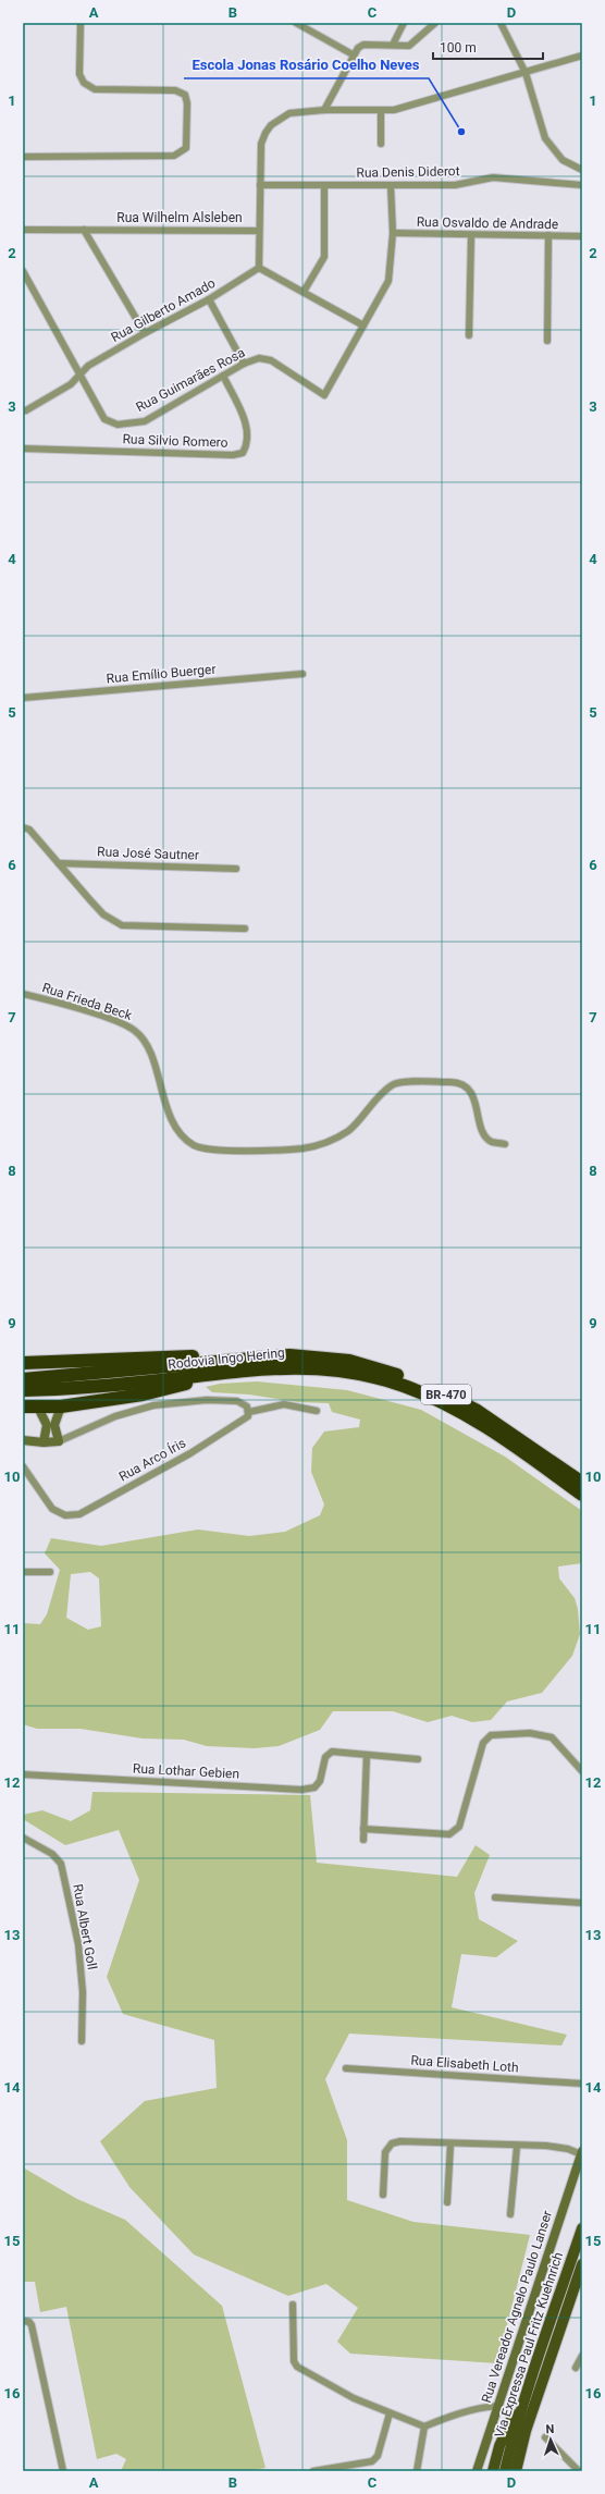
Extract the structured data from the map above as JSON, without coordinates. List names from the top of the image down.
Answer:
{
  "streets": {
    "highway": ["Rodovia Ingo Hering", "BR-470"],
    "main road": ["Via Expressa Paul Fritz Kuehnrich"],
    "street": [
      "Rua Denis Diderot",
      "Rua Wilhelm Alsleben",
      "Rua Osvaldo de Andrade",
      "Rua Gilberto Amado",
      "Rua Guimarães Rosa",
      "Rua Silvio Romero",
      "Rua Emílio Buerger",
      "Rua José Sautner",
      "Rua Frieda Beck",
      "Rua Arco Íris",
      "Rua Lothar Gebien",
      "Rua Albert Goll",
      "Rua Elisabeth Loth",
      "Rua Vereador Agnelo Paulo Lanser"
    ]
  },
  "crossings": [
    ["Rua Denis Diderot", "Rua Guimarães Rosa"],
    ["Rua Wilhelm Alsleben", "Rua Gilberto Amado"],
    ["Rua Osvaldo de Andrade", "Rua Guimarães Rosa"],
    ["Rua Gilberto Amado", "Rua Guimarães Rosa"],
    ["Rua Guimarães Rosa", "Rua Silvio Romero"]
  ],
  "places": ["Escola Jonas Rosário Coelho Neves"],
  "scale_bar": "100 m",
  "north": "top",
  "grid": {
    "columns": [
      "A",
      "B",
      "C",
      "D"
    ],
    "rows": [
      "1",
      "2",
      "3",
      "4",
      "5",
      "6",
      "7",
      "8",
      "9",
      "10",
      "11",
      "12",
      "13",
      "14",
      "15",
      "16"
    ]
  }
}
